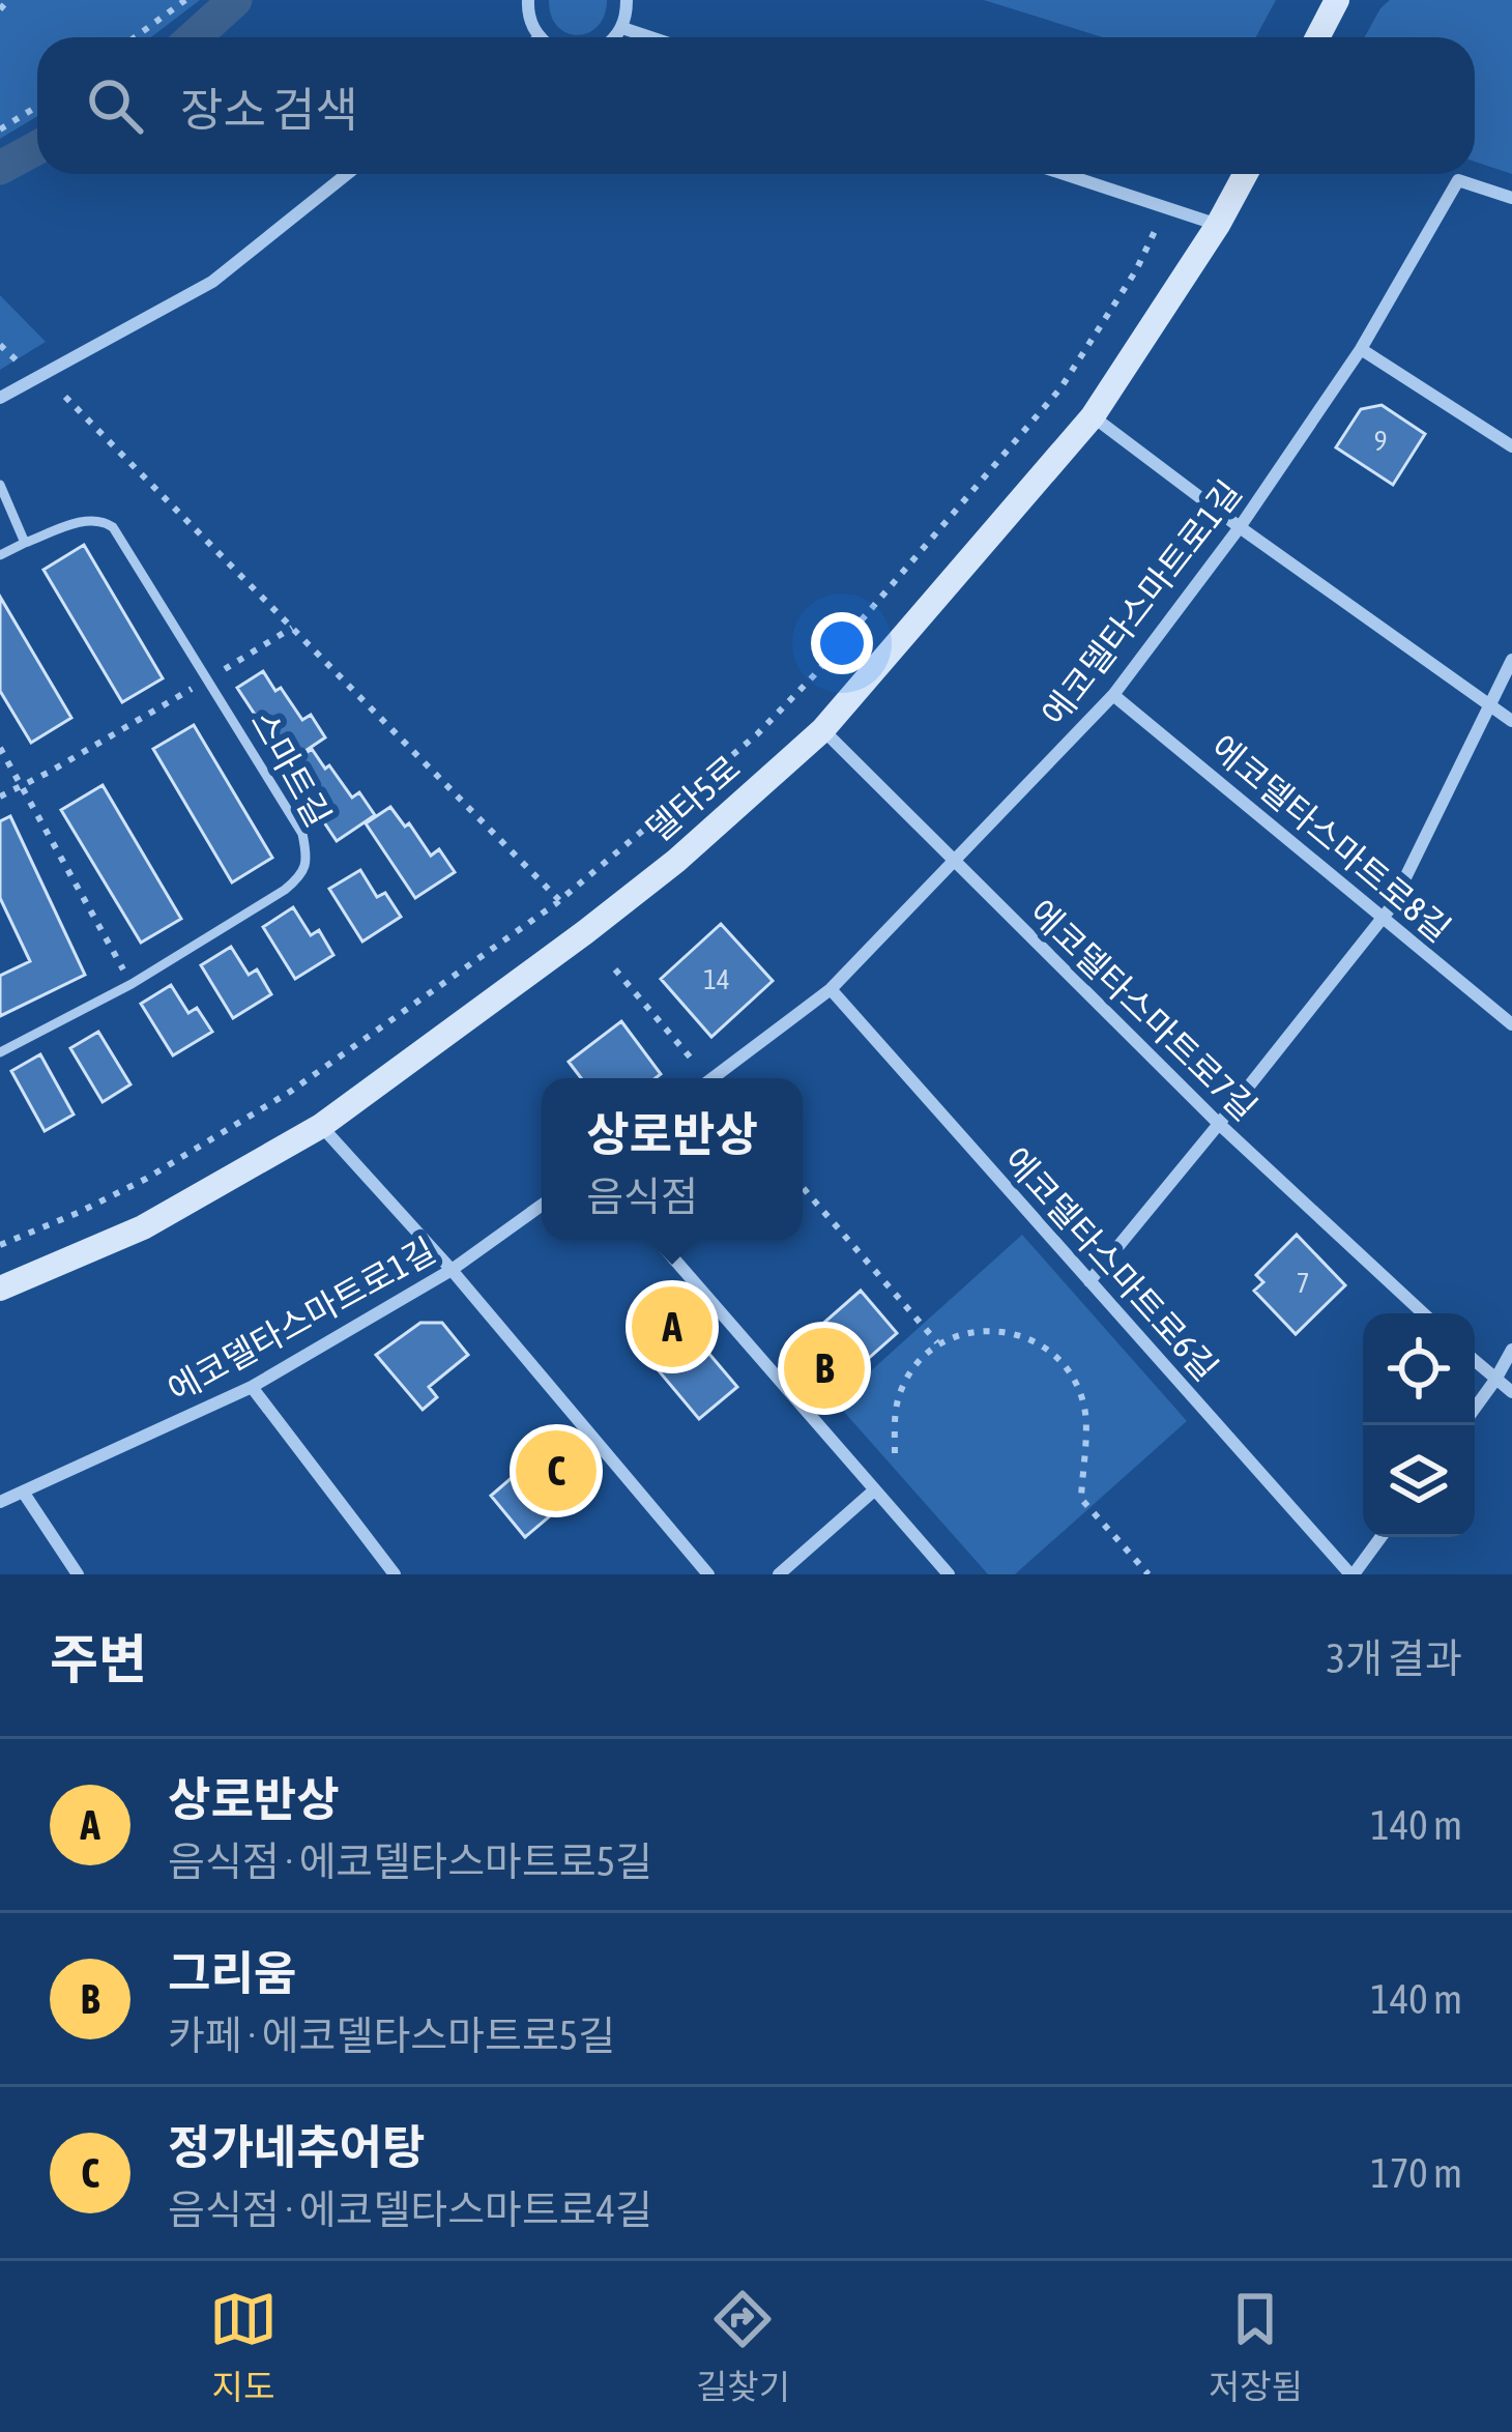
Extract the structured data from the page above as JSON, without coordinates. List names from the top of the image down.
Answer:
{
  "streets": {
    "street": [
      "에코델타스마트로1길",
      "델타5로",
      "에코델타스마트로8길",
      "에코델타스마트로7길",
      "에코델타스마트로6길"
    ],
    "lane": ["스마트길"]
  },
  "crossings": [
    ["에코델타스마트로1길", "에코델타스마트로8길"],
    ["에코델타스마트로1길", "에코델타스마트로7길"],
    ["에코델타스마트로1길", "에코델타스마트로6길"],
    ["델타5로", "에코델타스마트로7길"]
  ],
  "house_numbers": ["9", "14", "7"],
  "page": {
    "search": "장소 검색",
    "popup": ["상로반상", "음식점"],
    "pins": ["A", "B", "C"],
    "heading": ["주변", "3개 결과"],
    "list": [
      {
        "mark": "A",
        "name": "상로반상",
        "note": "음식점 · 에코델타스마트로5길",
        "value": "140 m"
      },
      {
        "mark": "B",
        "name": "그리움",
        "note": "카페 · 에코델타스마트로5길",
        "value": "140 m"
      },
      {
        "mark": "C",
        "name": "정가네추어탕",
        "note": "음식점 · 에코델타스마트로4길",
        "value": "170 m"
      }
    ],
    "nav": ["지도", "길찾기", "저장됨"]
  }
}
